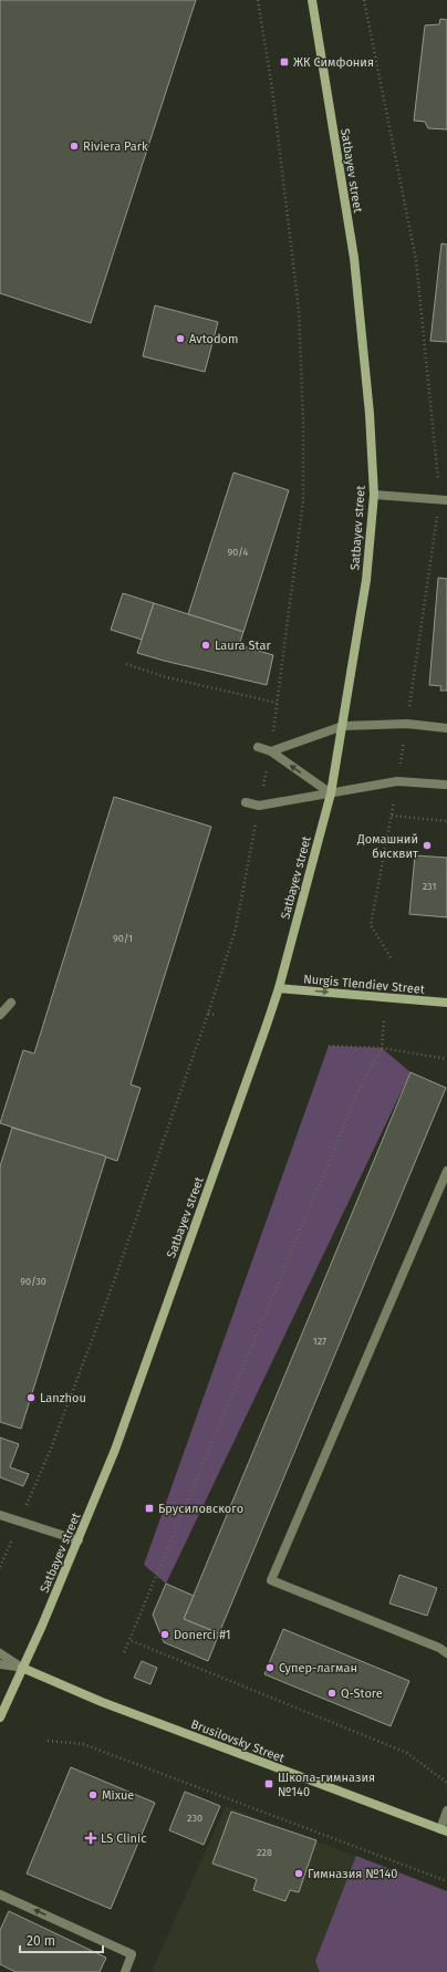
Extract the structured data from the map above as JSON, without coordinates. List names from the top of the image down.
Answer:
{
  "streets": {
    "main road": ["Satbayev street", "Nurgis Tlendiev Street", "Brusilovsky Street"]
  },
  "crossings": [
    ["Satbayev street", "Nurgis Tlendiev Street"],
    ["Satbayev street", "Brusilovsky Street"]
  ],
  "one_way": ["Nurgis Tlendiev Street"],
  "places": {
    "transit": ["ЖК Симфония", "Брусиловского", "Школа-гимназия №140"],
    "other": [
      "Riviera Park",
      "Avtodom",
      "Laura Star",
      "Домашний бисквит",
      "Lanzhou",
      "Donerci #1",
      "Супер-лагман",
      "Q-Store",
      "Mixue",
      "Гимназия №140"
    ],
    "health": ["LS Clinic"]
  },
  "house_numbers": [
    "90/4",
    "231",
    "90/1",
    "90/30",
    "127",
    "230",
    "228"
  ],
  "scale_bar": "20 m"
}
